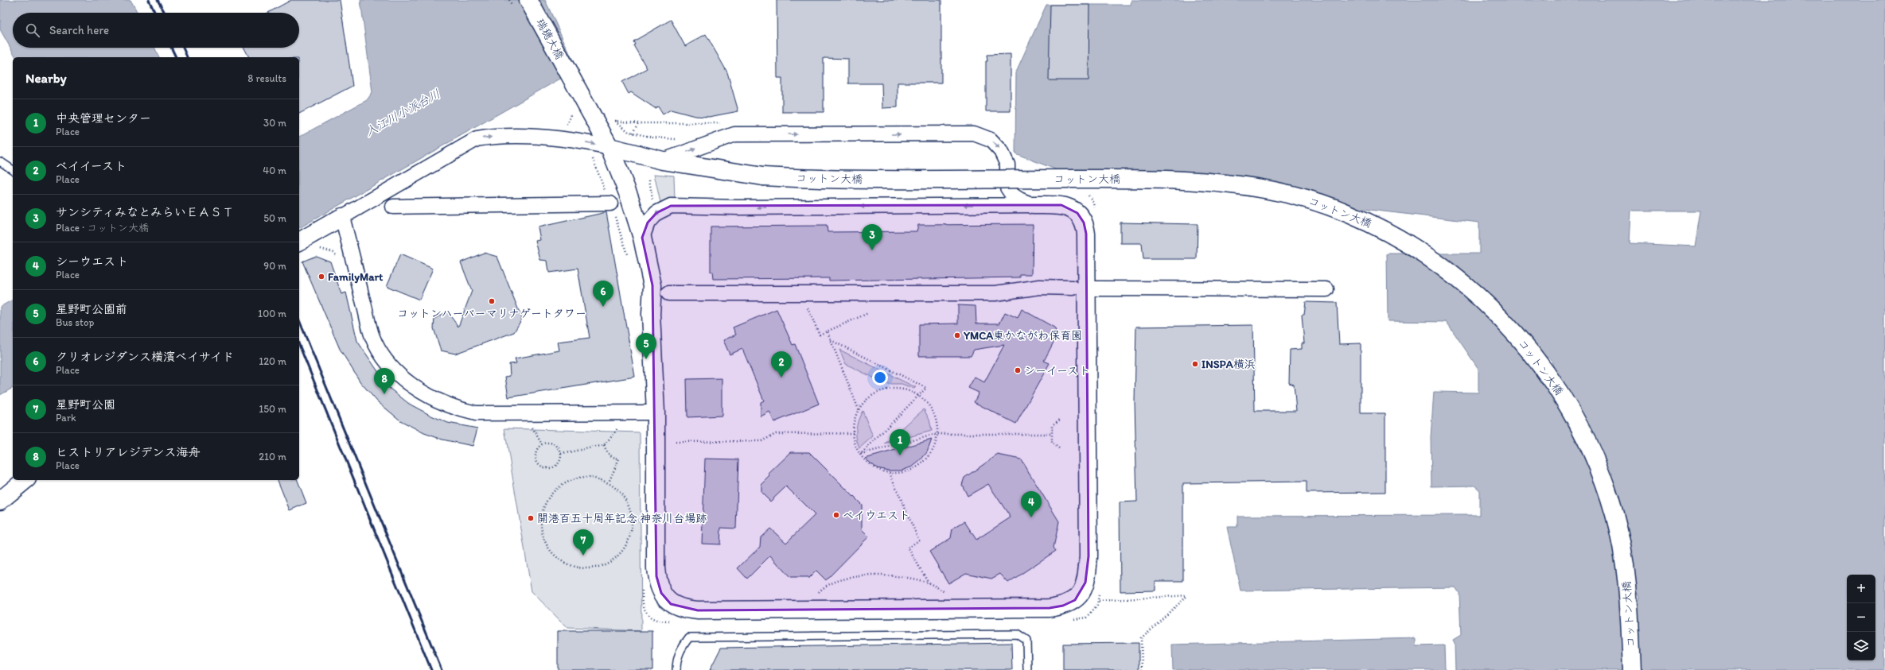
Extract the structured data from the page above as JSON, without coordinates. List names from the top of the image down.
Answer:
{
  "streets": {
    "street": ["瑞穂大橋", "コットン大橋"]
  },
  "crossings": [
    ["瑞穂大橋", "コットン大橋"]
  ],
  "water": ["入江川小派台川"],
  "places": [
    "FamilyMart",
    "コットンハーバーマリナゲートタワー",
    "YMCA東かながわ保育園",
    "INSPA横浜",
    "シーイースト",
    "ベイウエスト",
    "開港百五十周年記念 神奈川台場跡"
  ],
  "page": {
    "search": "Search here",
    "heading": ["Nearby", "8 results"],
    "list": [
      {
        "mark": "1",
        "name": "中央管理センター",
        "note": "Place",
        "value": "30 m"
      },
      {
        "mark": "2",
        "name": "ベイイースト",
        "note": "Place",
        "value": "40 m"
      },
      {
        "mark": "3",
        "name": "サンシティみなとみらいＥＡＳＴ",
        "note": "Place · コットン大橋",
        "value": "50 m"
      },
      {
        "mark": "4",
        "name": "シーウエスト",
        "note": "Place",
        "value": "90 m"
      },
      {
        "mark": "5",
        "name": "星野町公園前",
        "note": "Bus stop",
        "value": "100 m"
      },
      {
        "mark": "6",
        "name": "クリオレジダンス横濱ベイサイド",
        "note": "Place",
        "value": "120 m"
      },
      {
        "mark": "7",
        "name": "星野町公園",
        "note": "Park",
        "value": "150 m"
      },
      {
        "mark": "8",
        "name": "ヒストリアレジデンス海舟",
        "note": "Place",
        "value": "210 m"
      }
    ],
    "pins": [
      "3",
      "6",
      "5",
      "2",
      "8",
      "1",
      "4",
      "7"
    ],
    "map_buttons": ["+", "−"]
  }
}
